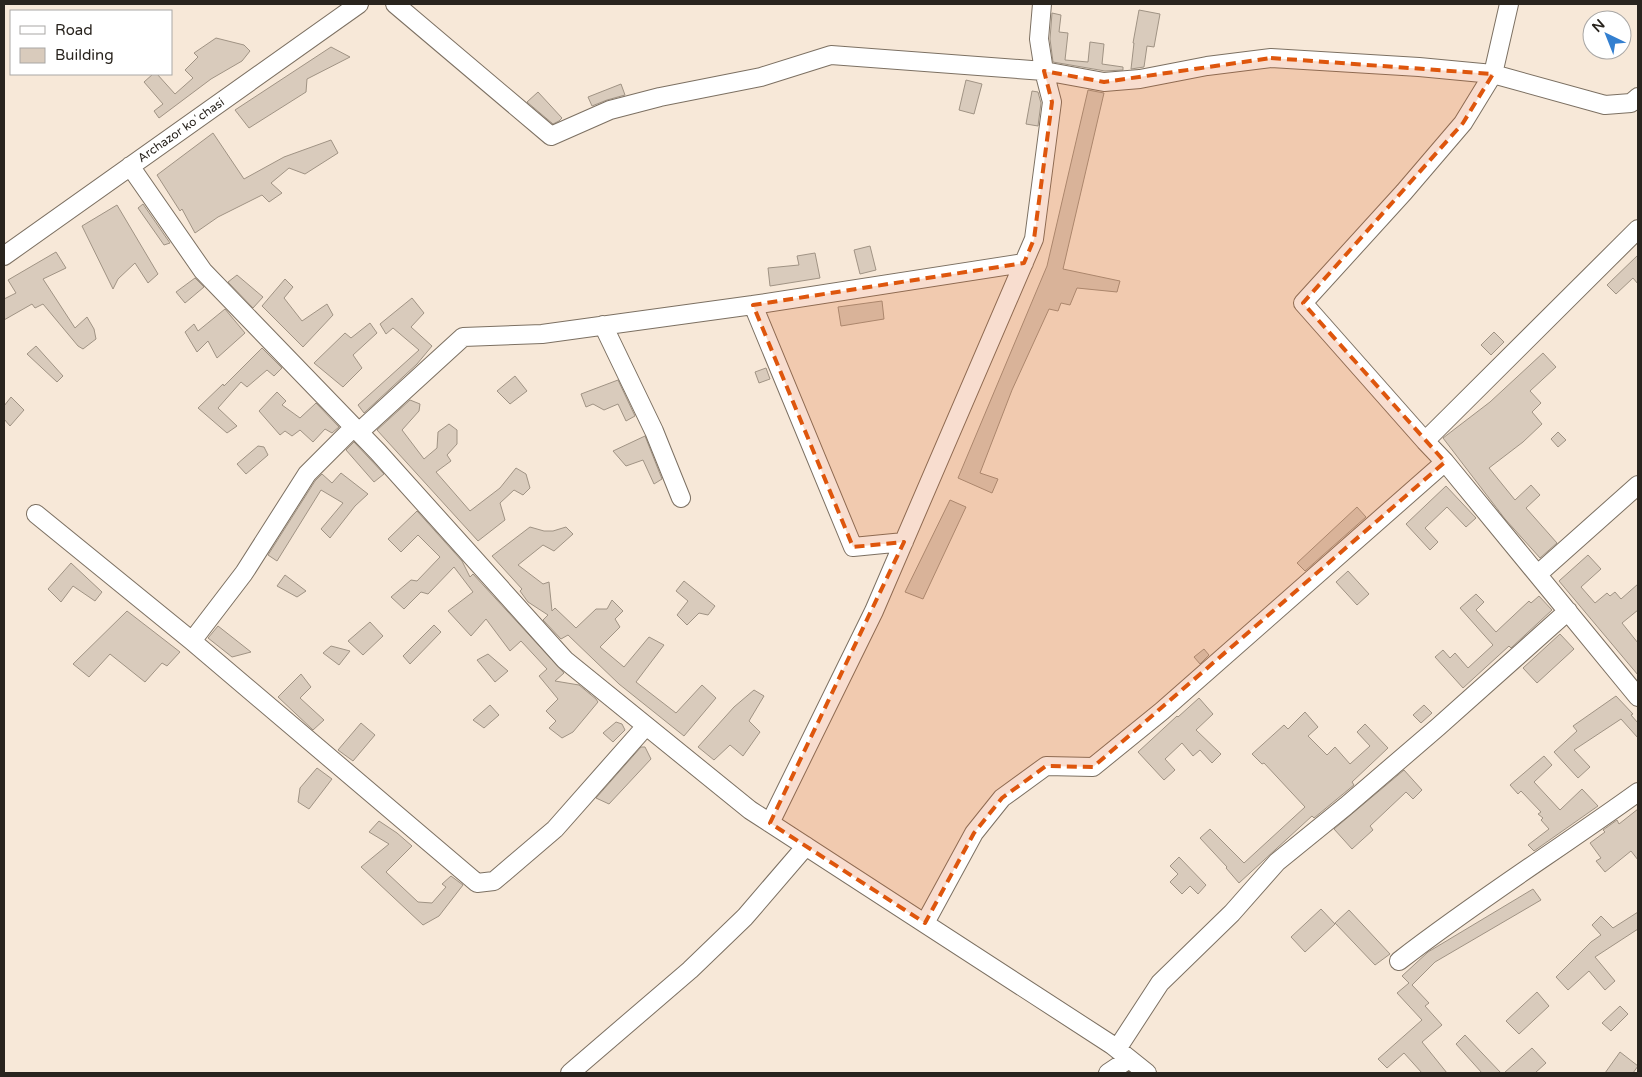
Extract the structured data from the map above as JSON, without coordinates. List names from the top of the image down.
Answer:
{
  "streets": {
    "street": ["Archazor koʻchasi"]
  },
  "legend": ["Road", "Building"],
  "north": "top left"
}
